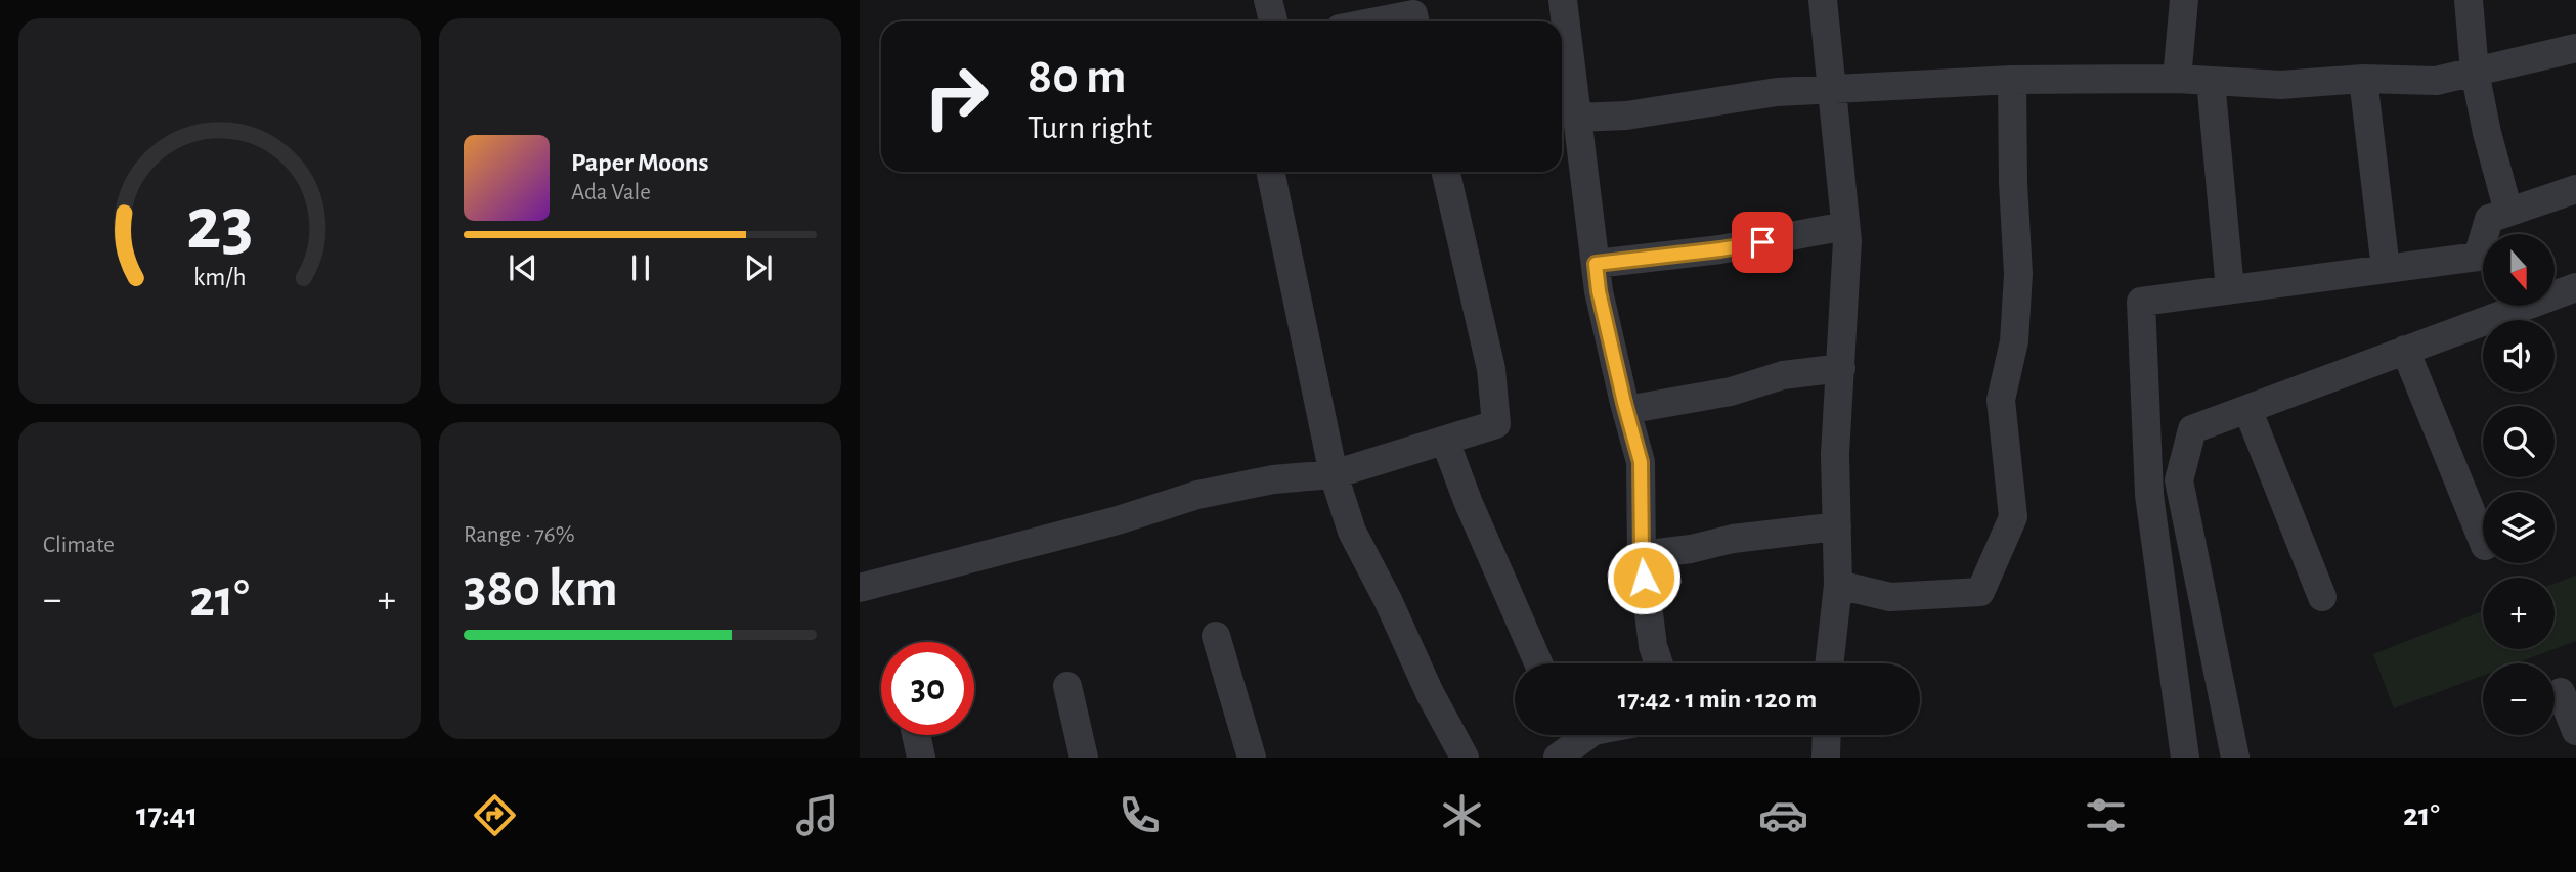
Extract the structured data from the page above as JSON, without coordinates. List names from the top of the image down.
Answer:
{
  "north": "bottom",
  "page": {
    "turn": ["80 m", "Turn right"],
    "song": ["Paper Moons", "Ada Vale"],
    "map_buttons": ["+", "−"],
    "tile": [
      "Climate",
      ["Range · 76%", "380 km"]
    ],
    "heat": ["−", "21°", "+"],
    "limit": "30",
    "trip": "17:42 · 1 min · 120 m",
    "tabs": ["17:41", "21°"],
    "gauge": ["23", "km/h"]
  }
}
